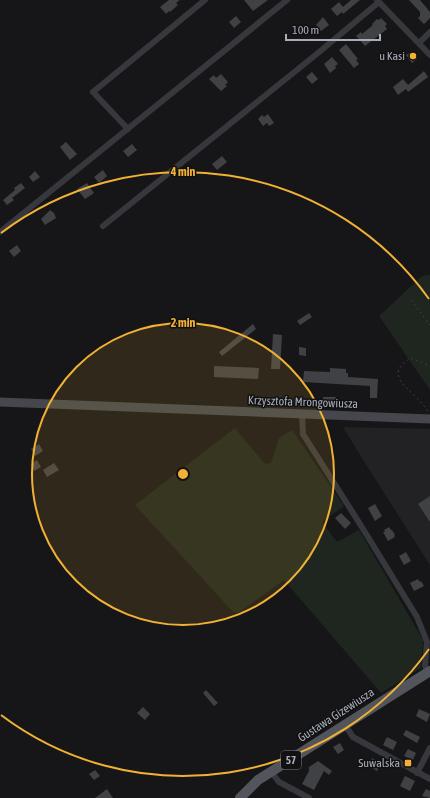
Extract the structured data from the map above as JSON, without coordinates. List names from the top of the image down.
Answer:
{
  "streets": {
    "main road": ["Krzysztofa Mrongowiusza", "Gustawa Gizewiusza", "57"]
  },
  "places": {
    "other": ["u Kasi"],
    "transit": ["Suwalska"]
  },
  "scale_bar": "100 m",
  "rings": ["4 min", "2 min"]
}
